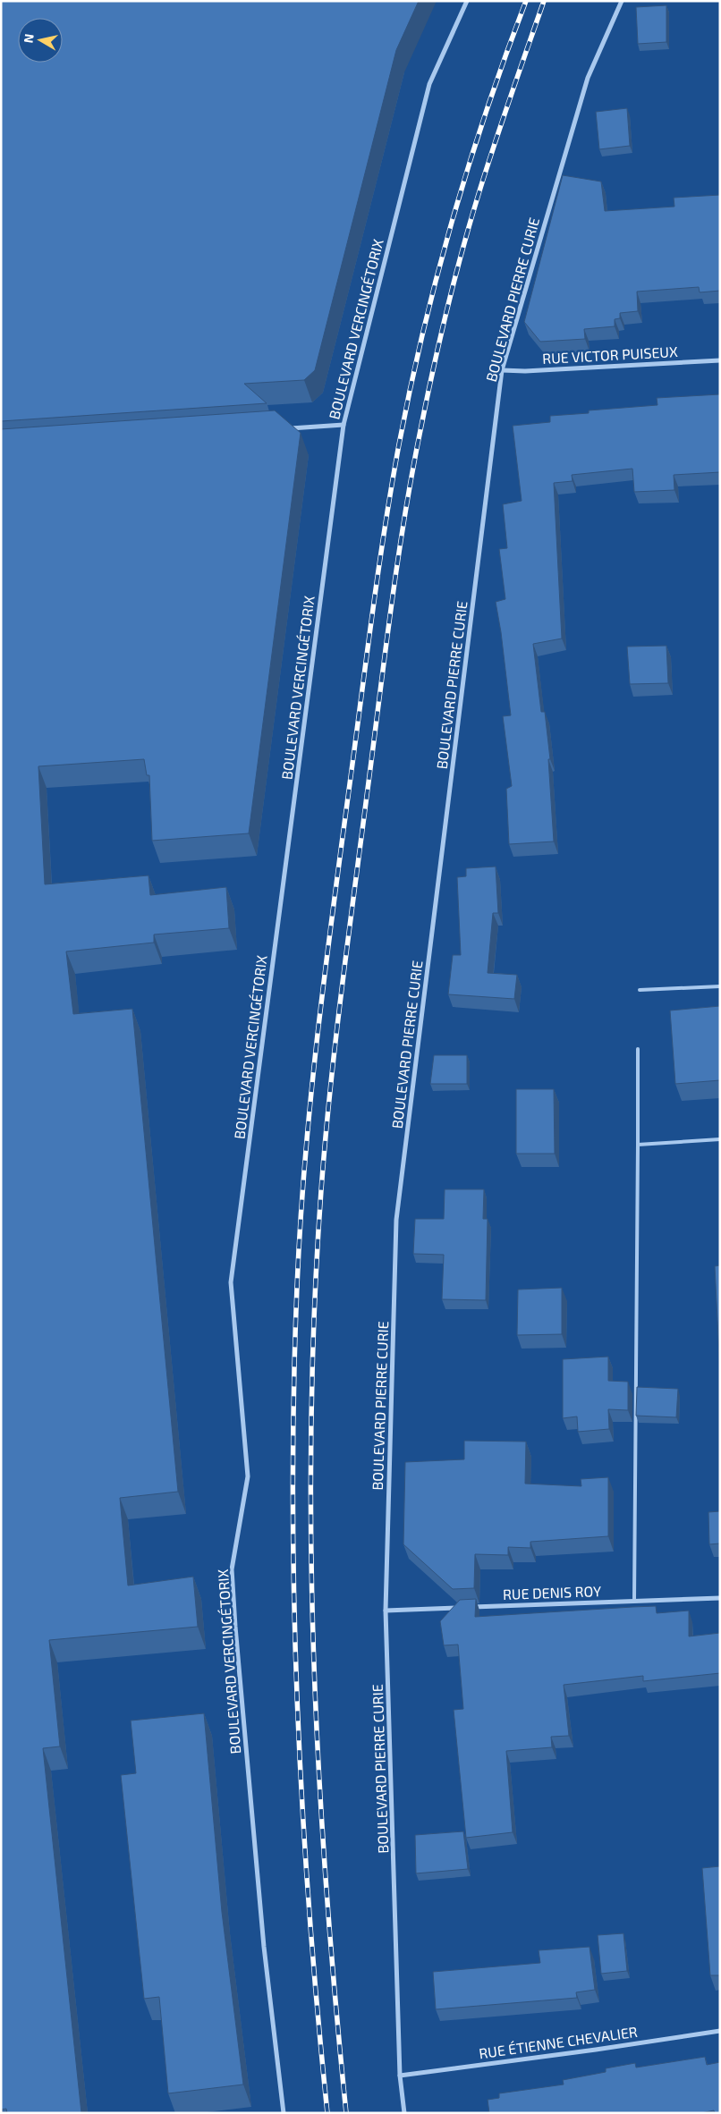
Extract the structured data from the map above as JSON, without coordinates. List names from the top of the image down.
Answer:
{
  "streets": {
    "street": [
      "BOULEVARD PIERRE CURIE",
      "BOULEVARD VERCINGÉTORIX",
      "RUE VICTOR PUISEUX",
      "RUE DENIS ROY",
      "RUE ÉTIENNE CHEVALIER"
    ]
  },
  "crossings": [
    ["BOULEVARD PIERRE CURIE", "RUE VICTOR PUISEUX"],
    ["BOULEVARD PIERRE CURIE", "RUE ÉTIENNE CHEVALIER"]
  ],
  "north": "left"
}
